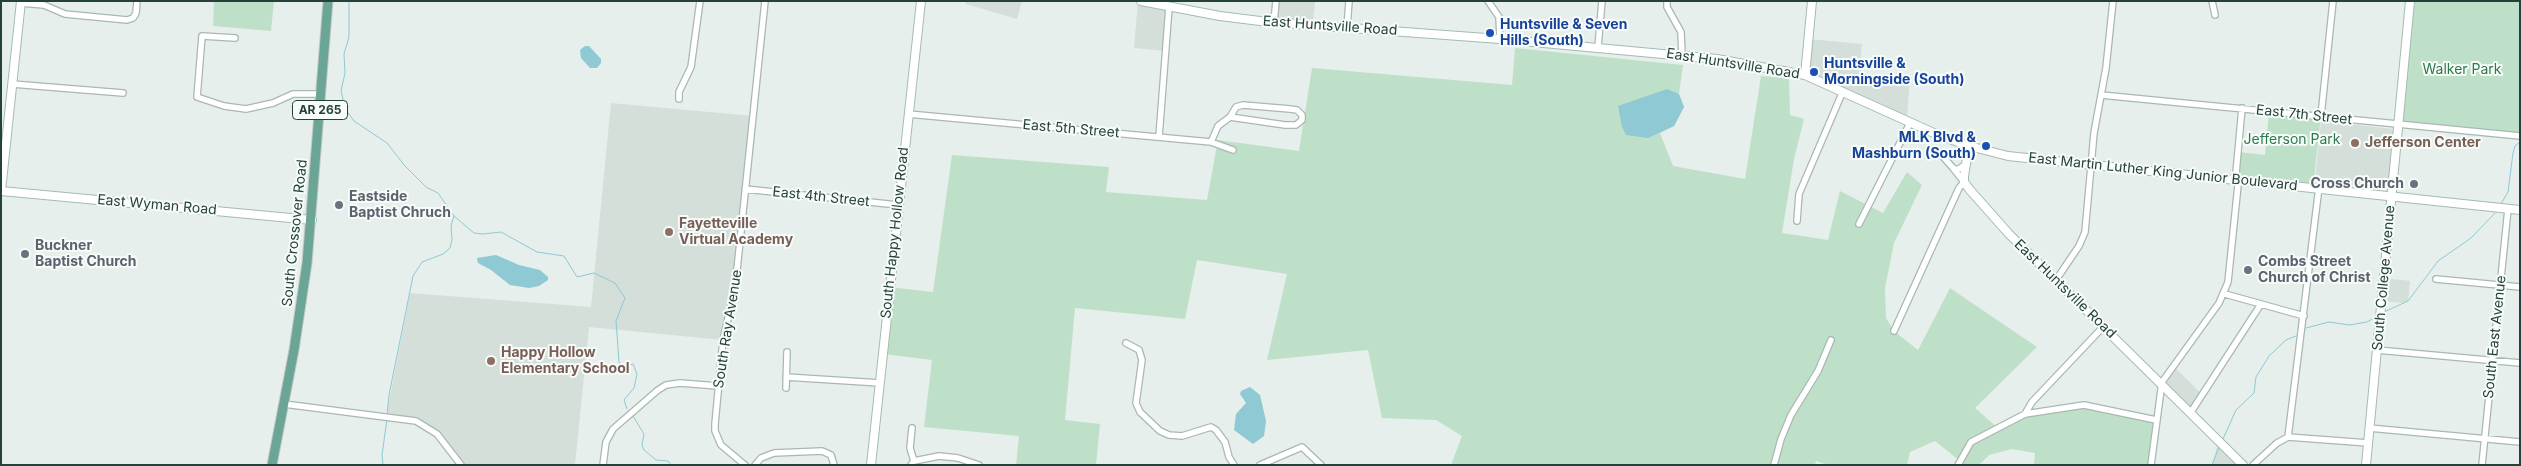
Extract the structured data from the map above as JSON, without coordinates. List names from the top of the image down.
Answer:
{
  "streets": {
    "main road": ["AR 265", "South Crossover Road"],
    "street": [
      "East Huntsville Road",
      "East 7th Street",
      "East 5th Street",
      "East Martin Luther King Junior Boulevard",
      "East 4th Street",
      "East Wyman Road",
      "South Happy Hollow Road",
      "South College Avenue",
      "South Ray Avenue",
      "South East Avenue"
    ]
  },
  "crossings": [
    ["East Huntsville Road", "East Martin Luther King Junior Boulevard"],
    ["East 7th Street", "South College Avenue"],
    ["East 5th Street", "South Happy Hollow Road"],
    ["East Martin Luther King Junior Boulevard", "South College Avenue"],
    ["East Martin Luther King Junior Boulevard", "South East Avenue"],
    ["East 4th Street", "South Happy Hollow Road"],
    ["East 4th Street", "South Ray Avenue"],
    ["East Wyman Road", "South Crossover Road"]
  ],
  "parks": ["Walker Park", "Jefferson Park"],
  "places": [
    "Huntsville & Seven Hills (South)",
    "Huntsville & Morningside (South)",
    "Jefferson Center",
    "MLK Blvd & Mashburn (South)",
    "Cross Church",
    "Eastside Baptist Chruch",
    "Fayetteville Virtual Academy",
    "Buckner Baptist Church",
    "Combs Street Church of Christ",
    "Happy Hollow Elementary School"
  ]
}
